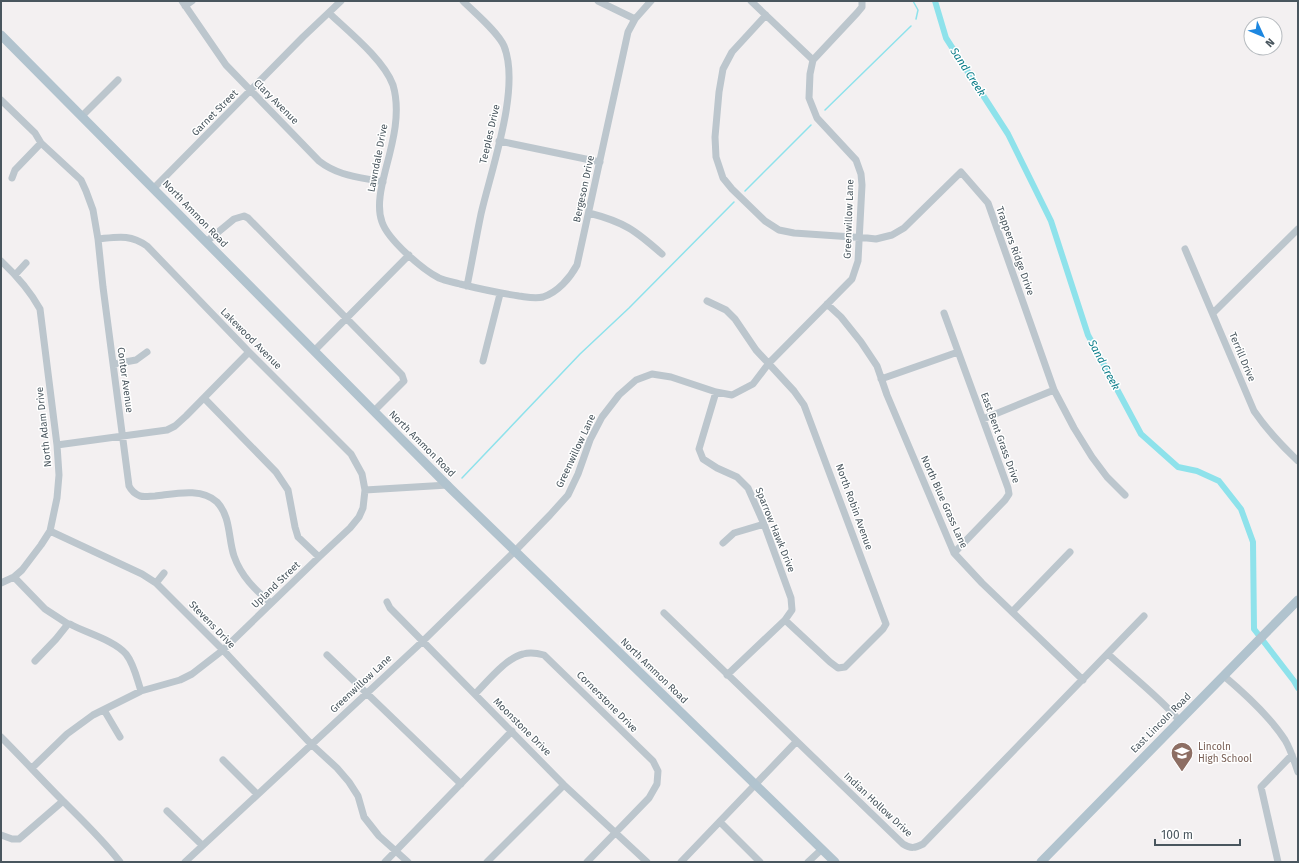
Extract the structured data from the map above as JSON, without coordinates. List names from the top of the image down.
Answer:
{
  "streets": {
    "main road": ["North Ammon Road", "East Lincoln Road"],
    "street": [
      "Clary Avenue",
      "Garnet Street",
      "Teeples Drive",
      "Lawndale Drive",
      "Bergeson Drive",
      "Greenwillow Lane",
      "Trappers Ridge Drive",
      "Lakewood Avenue",
      "Terrill Drive",
      "Contor Avenue",
      "North Adam Drive",
      "East Bent Grass Drive",
      "North Blue Grass Lane",
      "North Robin Avenue",
      "Sparrow Hawk Drive",
      "Upland Street",
      "Stevens Drive",
      "Cornerstone Drive",
      "Moonstone Drive",
      "Indian Hollow Drive"
    ]
  },
  "crossings": [
    ["Clary Avenue", "Garnet Street"],
    ["Clary Avenue", "Lawndale Drive"],
    ["Garnet Street", "Lawndale Drive"],
    ["Garnet Street", "North Ammon Road"],
    ["Teeples Drive", "Lawndale Drive"],
    ["Teeples Drive", "Bergeson Drive"],
    ["Lawndale Drive", "Bergeson Drive"],
    ["North Ammon Road", "Greenwillow Lane"],
    ["Greenwillow Lane", "Trappers Ridge Drive"],
    ["Greenwillow Lane", "North Blue Grass Lane"],
    ["Greenwillow Lane", "North Robin Avenue"],
    ["Greenwillow Lane", "Sparrow Hawk Drive"],
    ["Greenwillow Lane", "Stevens Drive"],
    ["Greenwillow Lane", "Moonstone Drive"],
    ["Lakewood Avenue", "Contor Avenue"],
    ["Lakewood Avenue", "Upland Street"],
    ["Contor Avenue", "Upland Street"],
    ["North Adam Drive", "Stevens Drive"],
    ["East Bent Grass Drive", "North Blue Grass Lane"],
    ["North Blue Grass Lane", "Indian Hollow Drive"],
    ["North Robin Avenue", "Sparrow Hawk Drive"],
    ["Sparrow Hawk Drive", "Indian Hollow Drive"],
    ["Upland Street", "Stevens Drive"],
    ["Cornerstone Drive", "Moonstone Drive"]
  ],
  "water": ["Sand Creek"],
  "places": {
    "school or university": ["Lincoln High School"]
  },
  "scale_bar": "100 m",
  "north": "bottom right"
}
